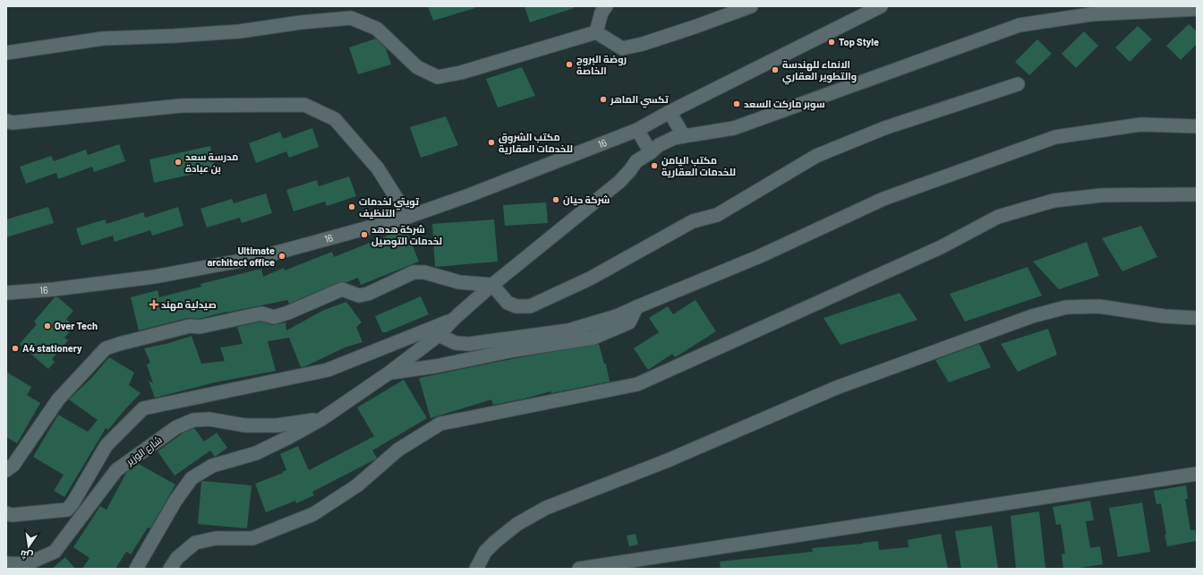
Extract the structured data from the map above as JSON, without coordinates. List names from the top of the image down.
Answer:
{
  "streets": {
    "street": ["16", "شارع الوزير"]
  },
  "places": {
    "other": [
      "Top Style",
      "روضة البروج الخاصة",
      "الانماء للهندسة والتطوير العقاري",
      "تكسي الماهر",
      "سوبر ماركت السعد",
      "مكتب الشروق للخدمات العقارية",
      "مدرسة سعد بن عبادة",
      "مكتب اليامن للخدمات العقارية",
      "شركة حيان",
      "تويتي لخدمات التنظيف",
      "شركة هدهد لخدمات التوصيل",
      "Ultimate architect office",
      "Over Tech",
      "A4 stationery"
    ],
    "health": ["صيدلية مهند"]
  },
  "north": "bottom"
}
